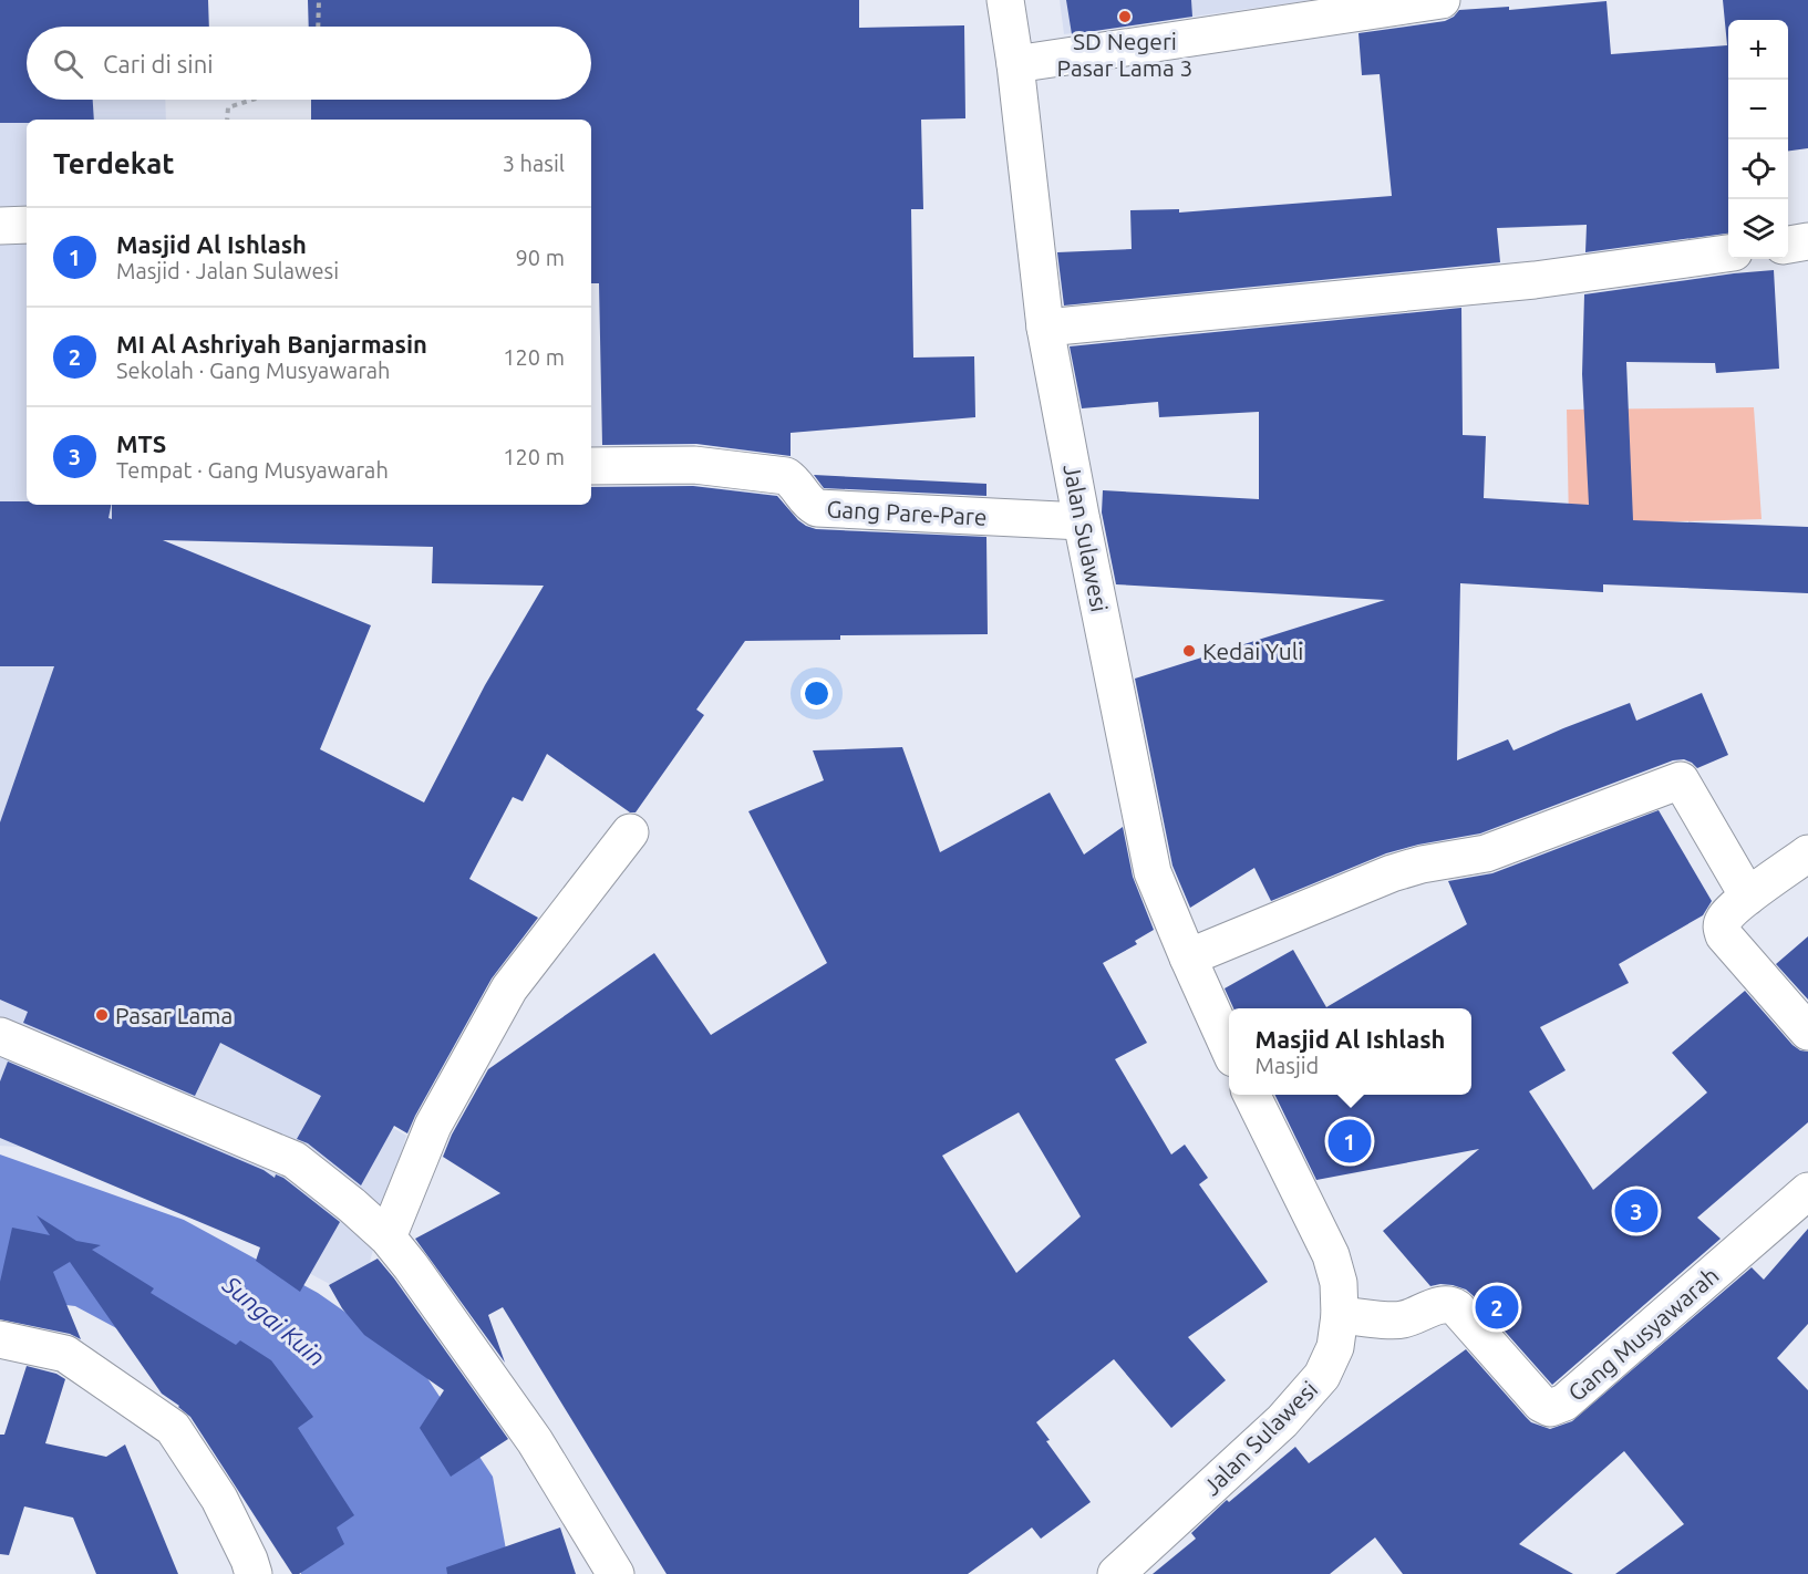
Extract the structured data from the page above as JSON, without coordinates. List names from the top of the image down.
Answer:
{
  "streets": {
    "street": ["Gang Pare-Pare", "Jalan Sulawesi", "Gang Musyawarah"]
  },
  "crossings": [
    ["Gang Pare-Pare", "Jalan Sulawesi"],
    ["Jalan Sulawesi", "Gang Musyawarah"]
  ],
  "water": ["Sungai Kuin"],
  "places": ["SD Negeri Pasar Lama 3", "Kedai Yuli", "Pasar Lama"],
  "page": {
    "map_buttons": ["+", "−"],
    "search": "Cari di sini",
    "heading": ["Terdekat", "3 hasil"],
    "list": [
      {
        "mark": "1",
        "name": "Masjid Al Ishlash",
        "note": "Masjid · Jalan Sulawesi",
        "value": "90 m"
      },
      {
        "mark": "2",
        "name": "MI Al Ashriyah Banjarmasin",
        "note": "Sekolah · Gang Musyawarah",
        "value": "120 m"
      },
      {
        "mark": "3",
        "name": "MTS",
        "note": "Tempat · Gang Musyawarah",
        "value": "120 m"
      }
    ],
    "popup": ["Masjid Al Ishlash", "Masjid"],
    "pins": ["1", "3", "2"]
  }
}
